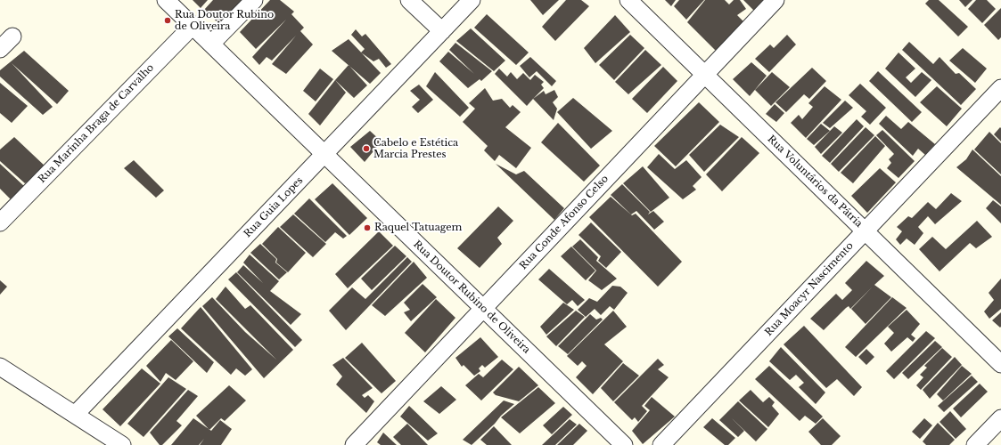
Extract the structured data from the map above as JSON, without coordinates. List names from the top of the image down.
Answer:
{
  "streets": {
    "street": [
      "Rua Marinha Braga de Carvalho",
      "Rua Voluntários da Pátria",
      "Rua Guia Lopes",
      "Rua Conde Afonso Celso",
      "Rua Moacyr Nascimento",
      "Rua Doutor Rubino de Oliveira"
    ]
  },
  "crossings": [
    ["Rua Marinha Braga de Carvalho", "Rua Doutor Rubino de Oliveira"],
    ["Rua Voluntários da Pátria", "Rua Conde Afonso Celso"],
    ["Rua Voluntários da Pátria", "Rua Moacyr Nascimento"],
    ["Rua Guia Lopes", "Rua Doutor Rubino de Oliveira"],
    ["Rua Conde Afonso Celso", "Rua Doutor Rubino de Oliveira"]
  ],
  "places": ["Rua Doutor Rubino de Oliveira", "Cabelo e Estética Marcia Prestes", "Raquel Tatuagem"]
}
